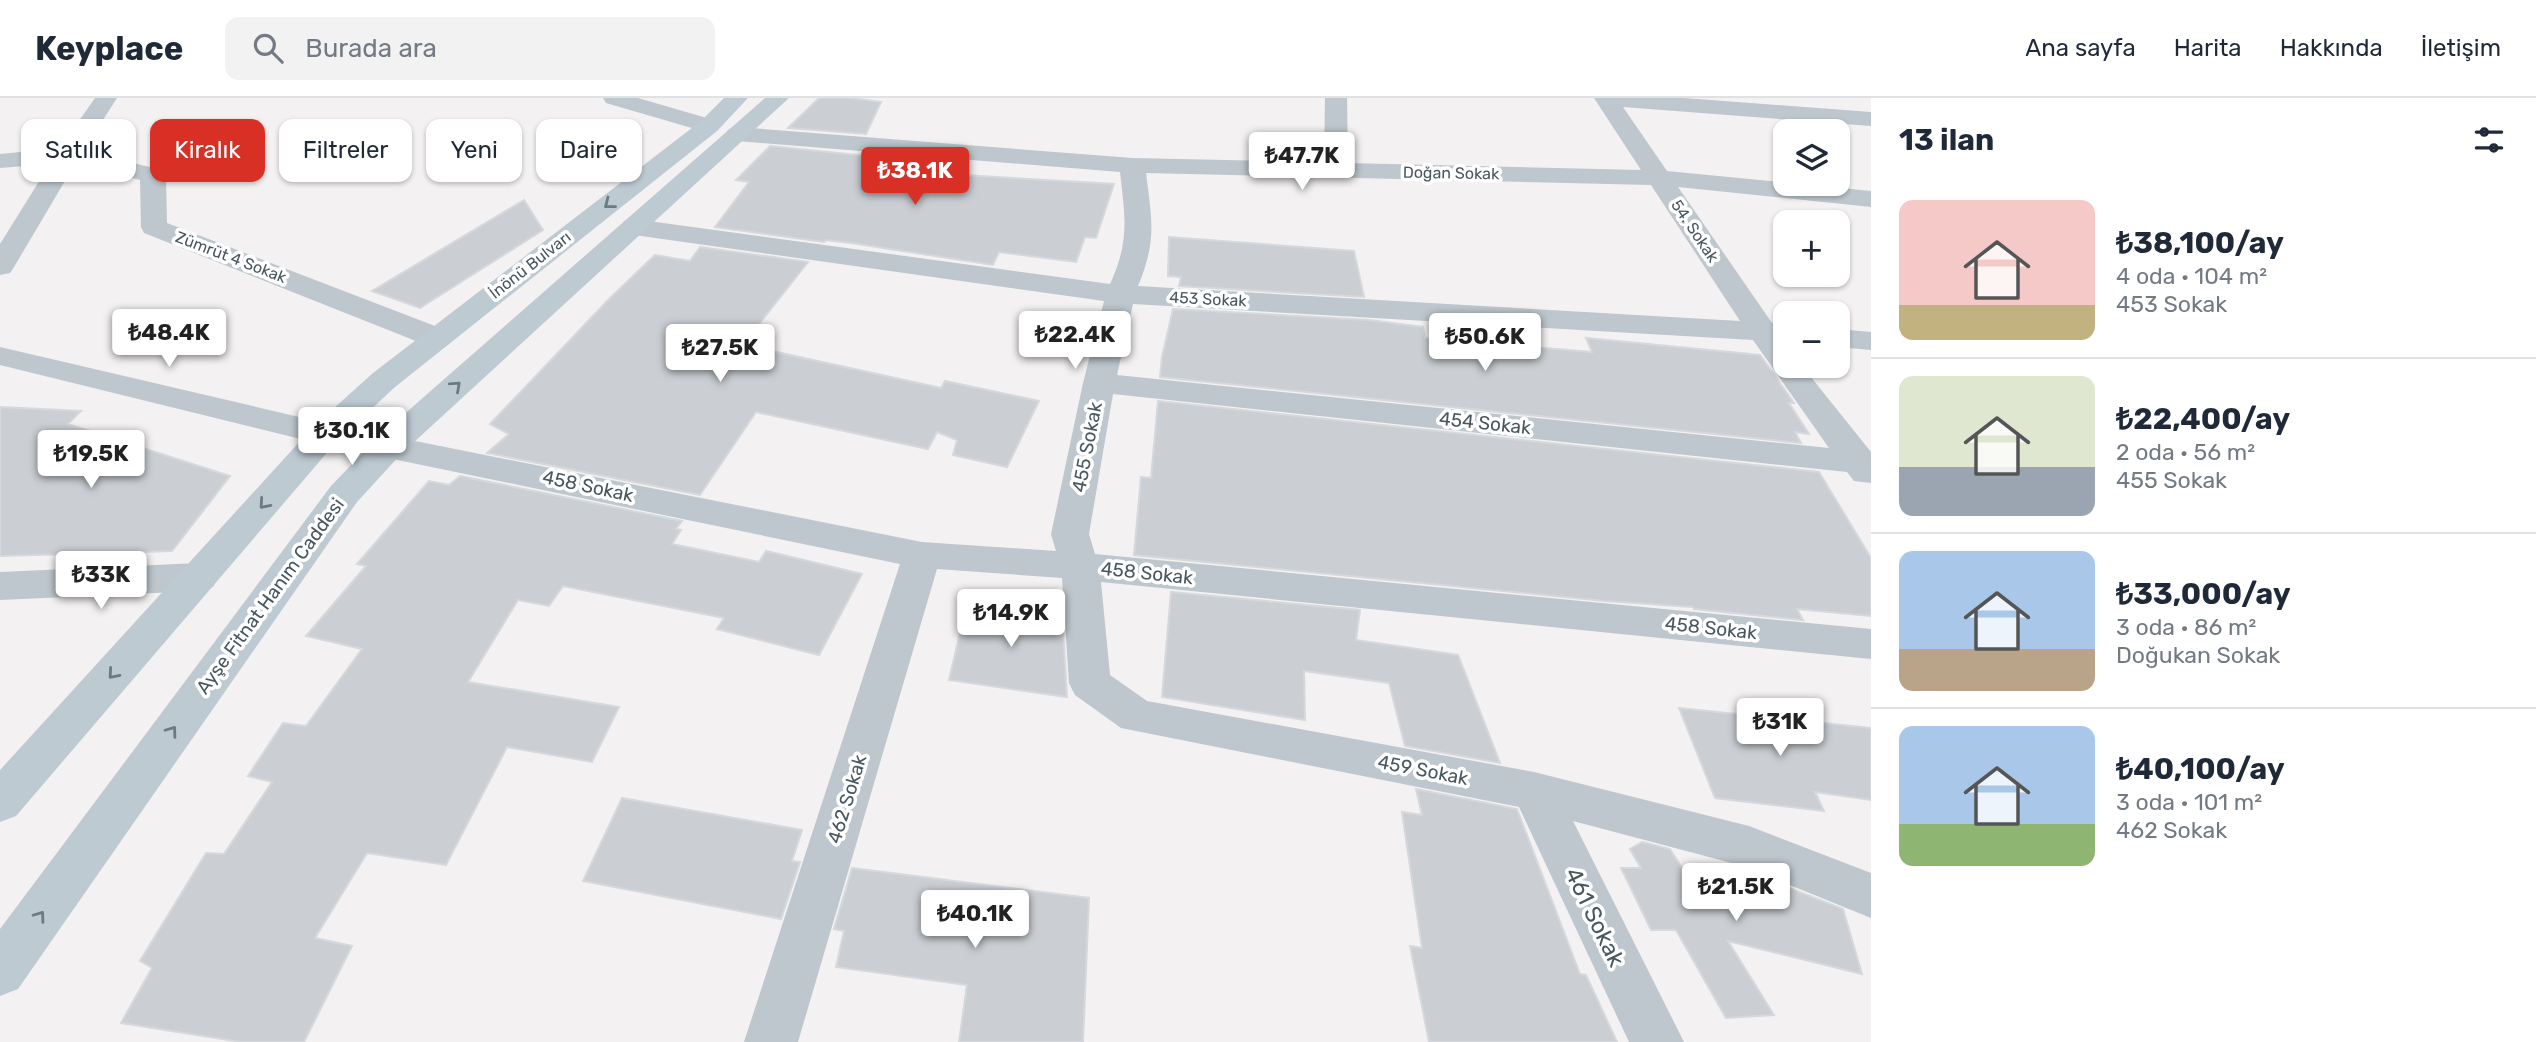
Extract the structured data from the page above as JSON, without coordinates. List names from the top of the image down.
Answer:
{
  "streets": {
    "main road": ["İnönü Bulvarı", "Ayşe Fitnat Hanım Caddesi"],
    "street": [
      "Doğan Sokak",
      "54. Sokak",
      "Zümrüt 4 Sokak",
      "453 Sokak",
      "454 Sokak",
      "455 Sokak",
      "458 Sokak",
      "459 Sokak",
      "462 Sokak",
      "461 Sokak"
    ]
  },
  "crossings": [
    ["Doğan Sokak", "54. Sokak"],
    ["Doğan Sokak", "İnönü Bulvarı"],
    ["Doğan Sokak", "455 Sokak"],
    ["Doğan Sokak", "Ayşe Fitnat Hanım Caddesi"],
    ["54. Sokak", "453 Sokak"],
    ["54. Sokak", "454 Sokak"],
    ["Zümrüt 4 Sokak", "İnönü Bulvarı"],
    ["İnönü Bulvarı", "458 Sokak"],
    ["İnönü Bulvarı", "Ayşe Fitnat Hanım Caddesi"],
    ["453 Sokak", "455 Sokak"],
    ["453 Sokak", "Ayşe Fitnat Hanım Caddesi"],
    ["454 Sokak", "455 Sokak"],
    ["455 Sokak", "458 Sokak"],
    ["455 Sokak", "459 Sokak"],
    ["458 Sokak", "Ayşe Fitnat Hanım Caddesi"],
    ["458 Sokak", "459 Sokak"],
    ["458 Sokak", "462 Sokak"],
    ["459 Sokak", "461 Sokak"]
  ],
  "one_way": ["İnönü Bulvarı"],
  "page": {
    "header": "Keyplace",
    "search": "Burada ara",
    "nav": [
      "Ana sayfa",
      "Harita",
      "Hakkında",
      "İletişim"
    ],
    "heading": "13 ilan",
    "map_buttons": ["+", "−"],
    "chip": [
      "Satılık",
      "Kiralık",
      "Filtreler",
      "Yeni",
      "Daire"
    ],
    "price": [
      "₺47.7K",
      "₺38.1K",
      "₺48.4K",
      "₺22.4K",
      "₺50.6K",
      "₺27.5K",
      "₺30.1K",
      "₺19.5K",
      "₺33K",
      "₺14.9K",
      "₺31K",
      "₺21.5K",
      "₺40.1K"
    ],
    "list": [
      {
        "name": "₺38,100/ay",
        "note": "4 oda · 104 m² · 453 Sokak"
      },
      {
        "name": "₺22,400/ay",
        "note": "2 oda · 56 m² · 455 Sokak"
      },
      {
        "name": "₺33,000/ay",
        "note": "3 oda · 86 m² · Doğukan Sokak"
      },
      {
        "name": "₺40,100/ay",
        "note": "3 oda · 101 m² · 462 Sokak"
      }
    ]
  }
}
